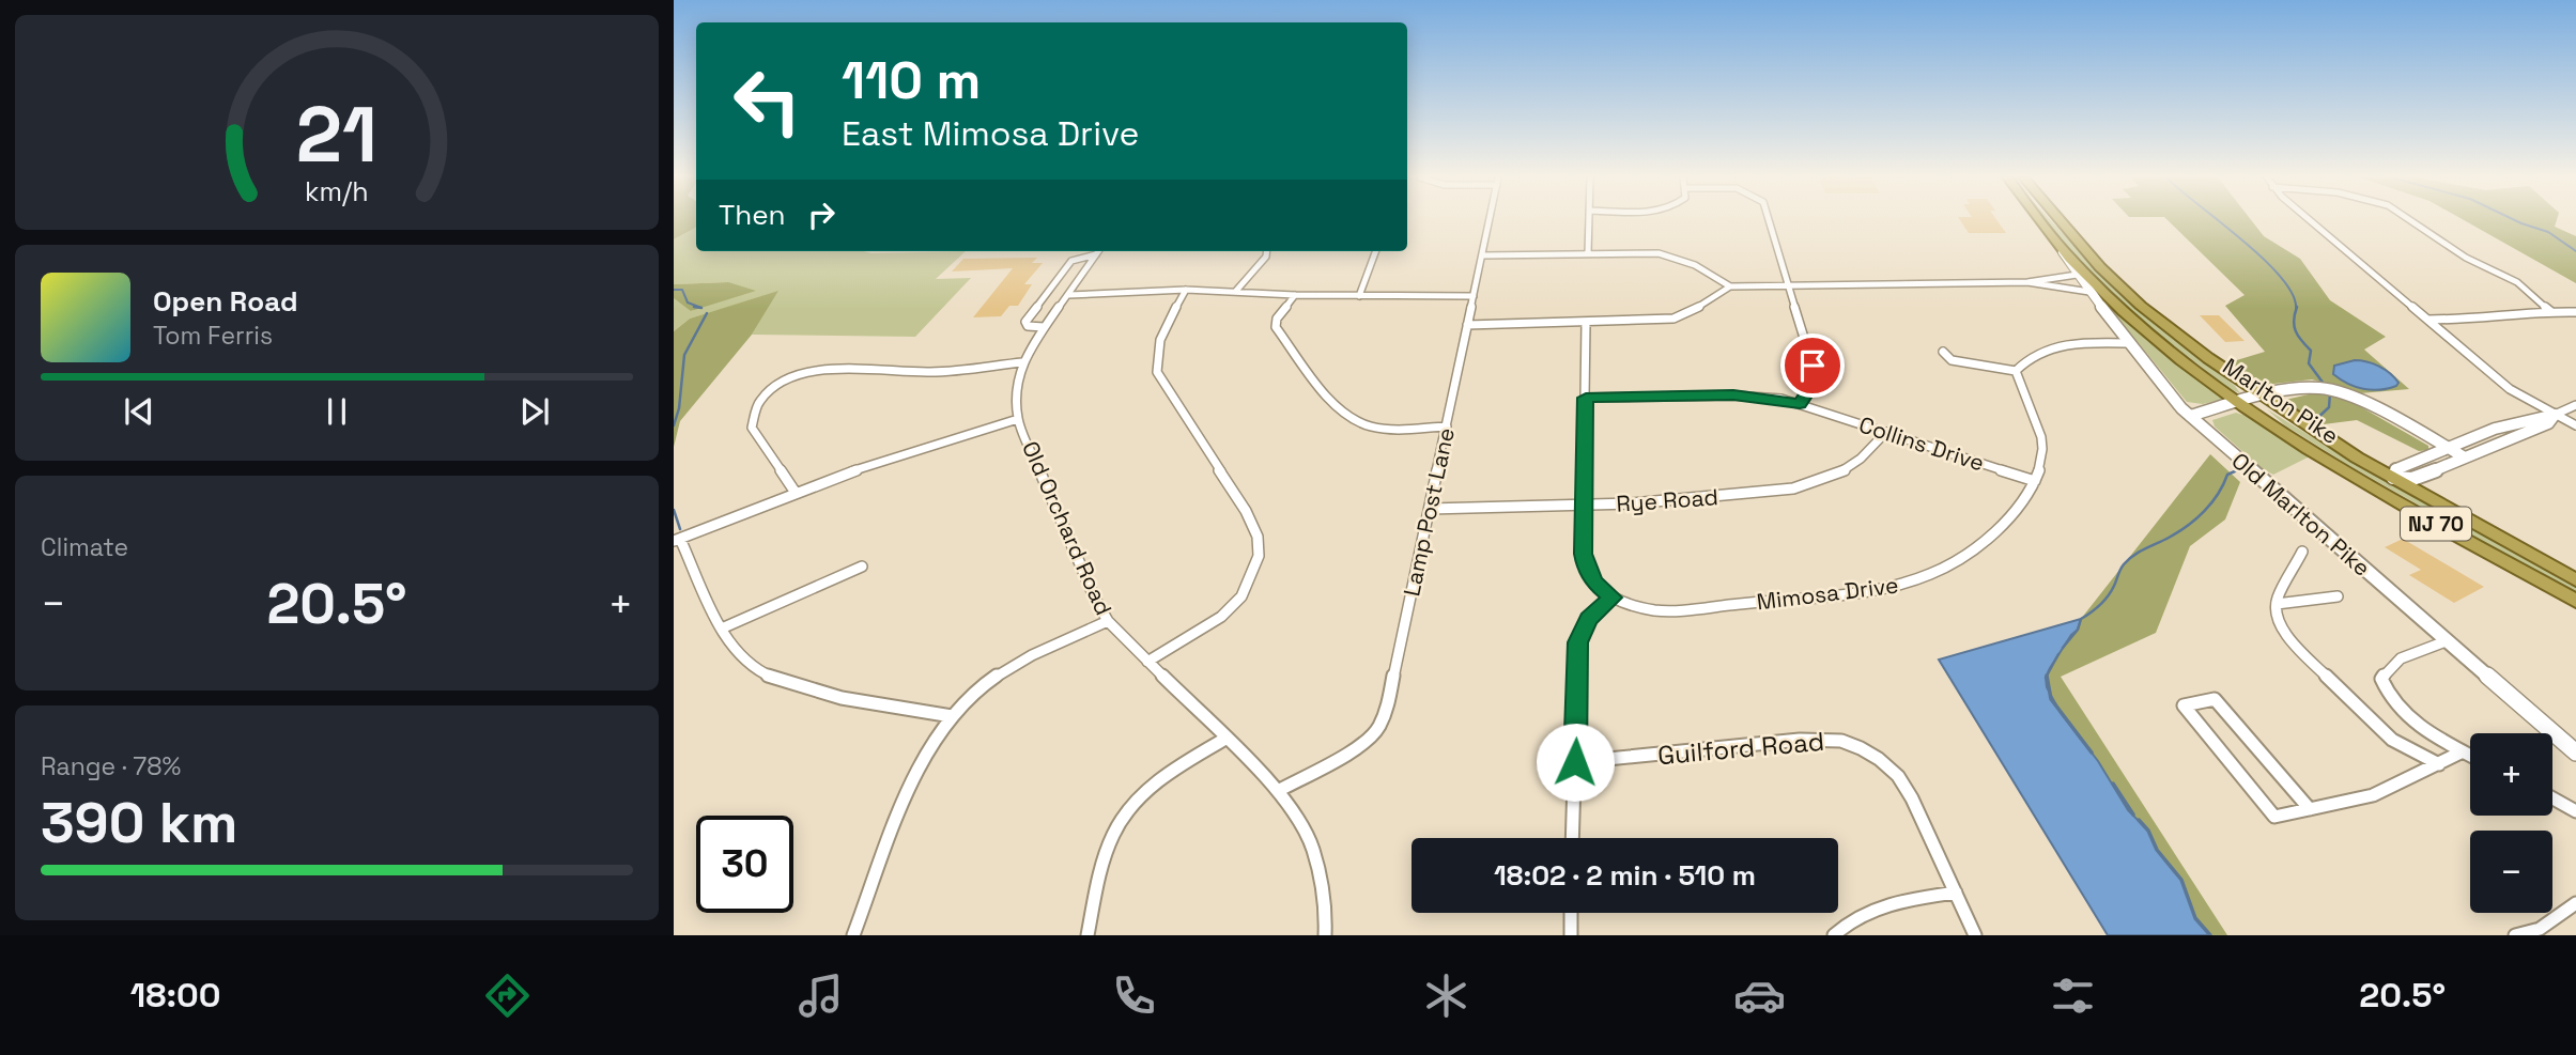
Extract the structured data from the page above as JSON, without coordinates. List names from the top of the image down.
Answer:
{
  "streets": {
    "highway": ["Marlton Pike", "NJ 70"],
    "street": [
      "Collins Drive",
      "Rye Road",
      "Lamp Post Lane",
      "Old Marlton Pike",
      "Old Orchard Road",
      "Mimosa Drive",
      "Guilford Road"
    ]
  },
  "crossings": [
    ["Marlton Pike", "Old Marlton Pike"],
    ["Collins Drive", "Rye Road"],
    ["Collins Drive", "Mimosa Drive"],
    ["Rye Road", "Lamp Post Lane"],
    ["Lamp Post Lane", "Old Orchard Road"]
  ],
  "page": {
    "turn": ["110 m", "East Mimosa Drive"],
    "then": "Then",
    "song": ["Open Road", "Tom Ferris"],
    "tile": [
      "Climate",
      ["Range · 78%", "390 km"]
    ],
    "heat": ["−", "20.5°", "+"],
    "map_buttons": ["+", "−"],
    "limit": "30",
    "trip": "18:02 · 2 min · 510 m",
    "tabs": ["18:00", "20.5°"],
    "gauge": ["21", "km/h"]
  }
}
